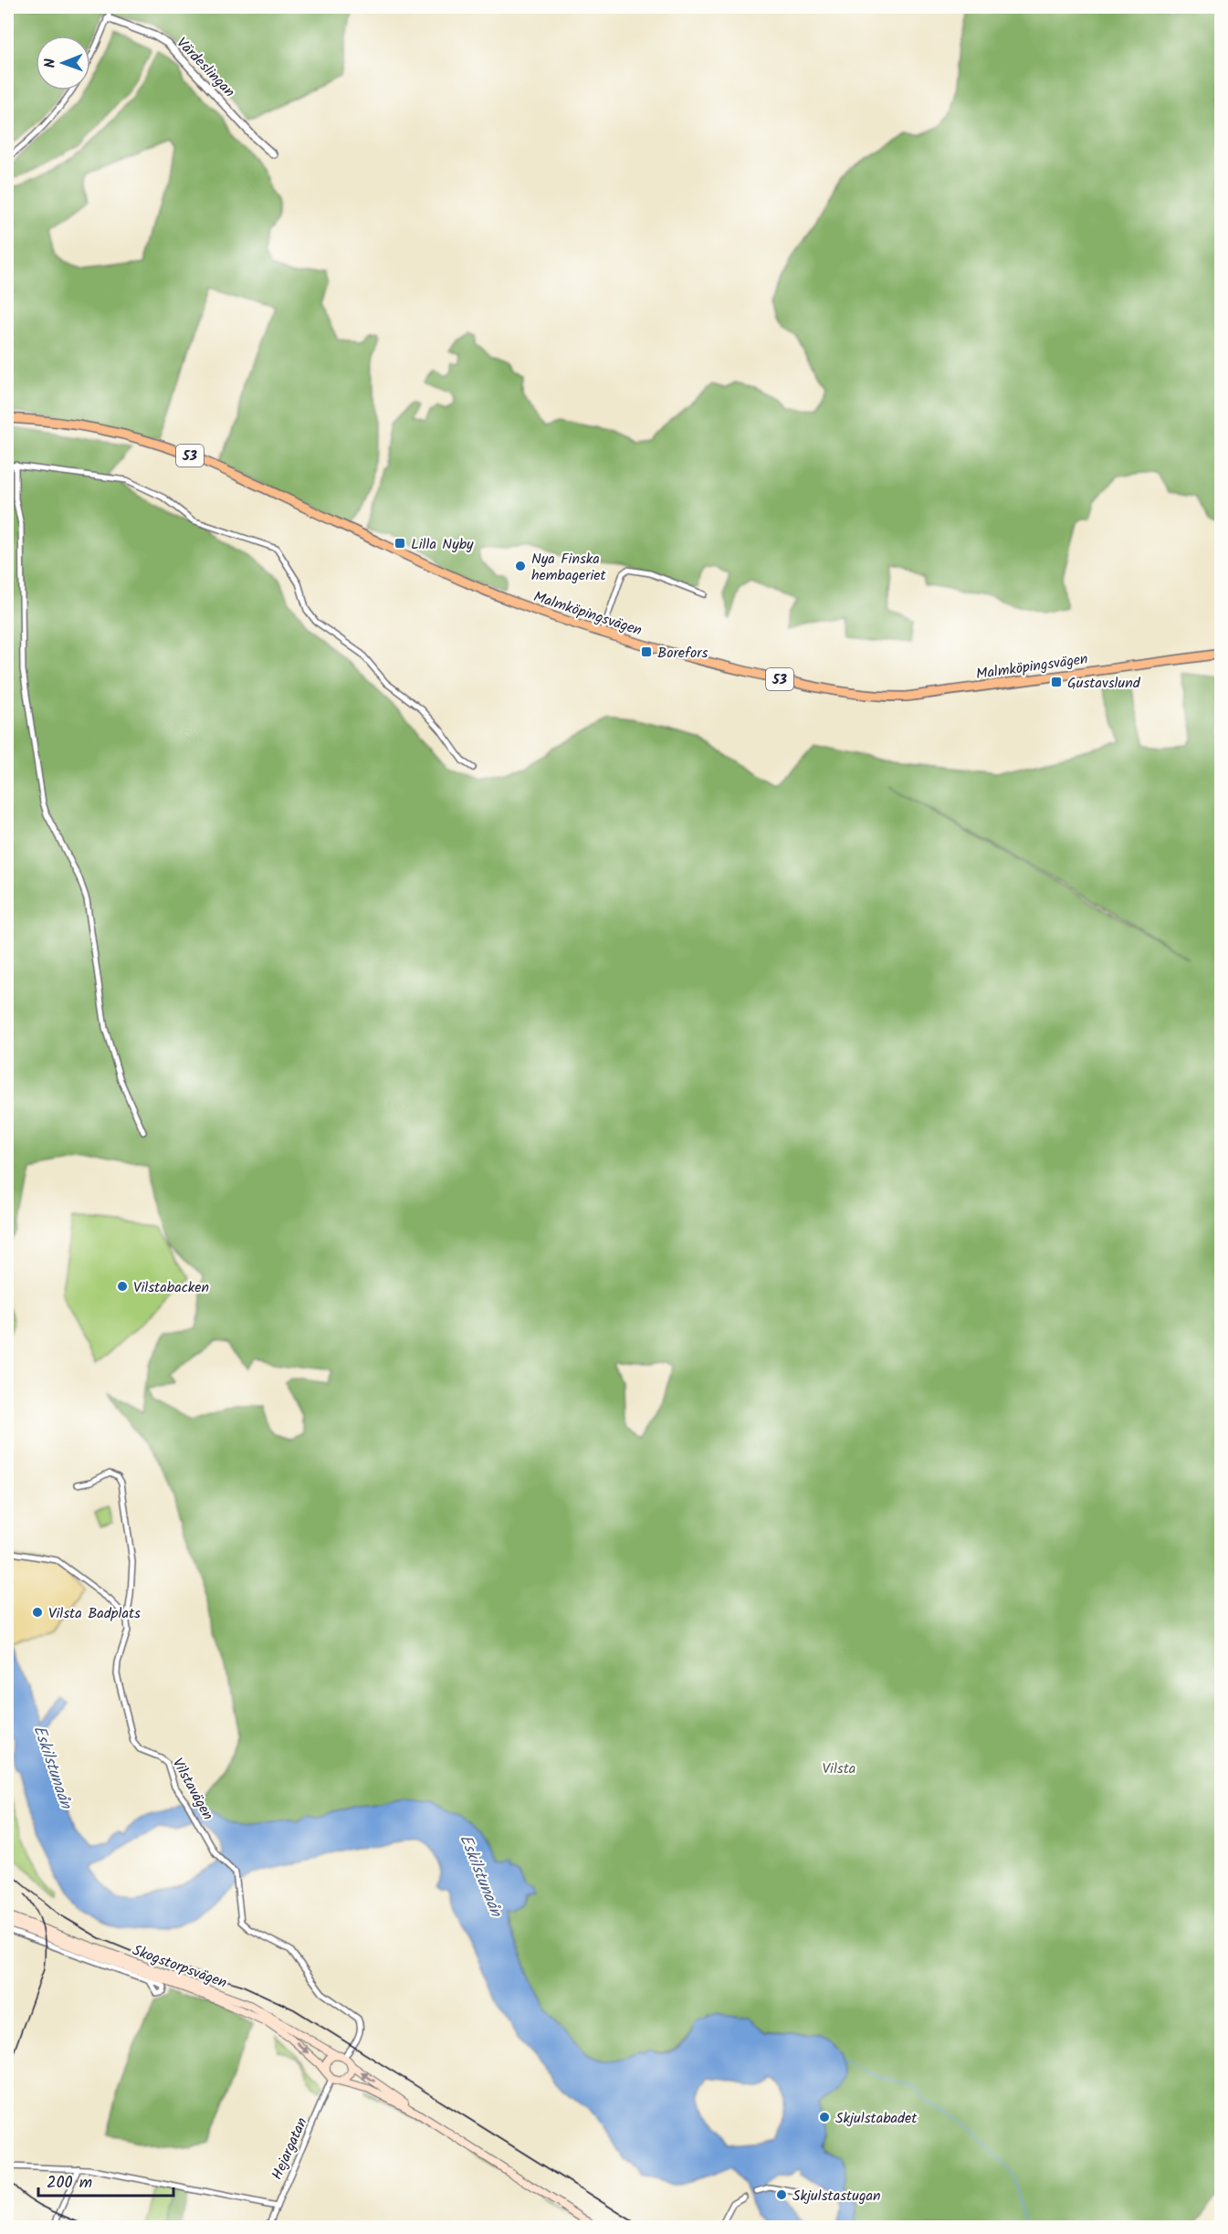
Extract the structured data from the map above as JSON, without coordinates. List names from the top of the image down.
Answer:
{
  "streets": {
    "main road": ["53", "Malmköpingsvägen", "Skogstorpsvägen"],
    "street": ["Värdeslingan", "Vilstavägen", "Hejargatan"]
  },
  "crossings": [
    ["Vilstavägen", "Skogstorpsvägen"],
    ["Vilstavägen", "Hejargatan"],
    ["Skogstorpsvägen", "Hejargatan"]
  ],
  "water": ["Eskilstunaån"],
  "parks": ["Vilsta"],
  "places": {
    "transit": ["Lilla Nyby", "Borefors", "Gustavslund"],
    "other": [
      "Nya Finska hembageriet",
      "Vilstabacken",
      "Vilsta Badplats",
      "Skjulstabadet",
      "Skjulstastugan"
    ]
  },
  "scale_bar": "200 m",
  "north": "left"
}
